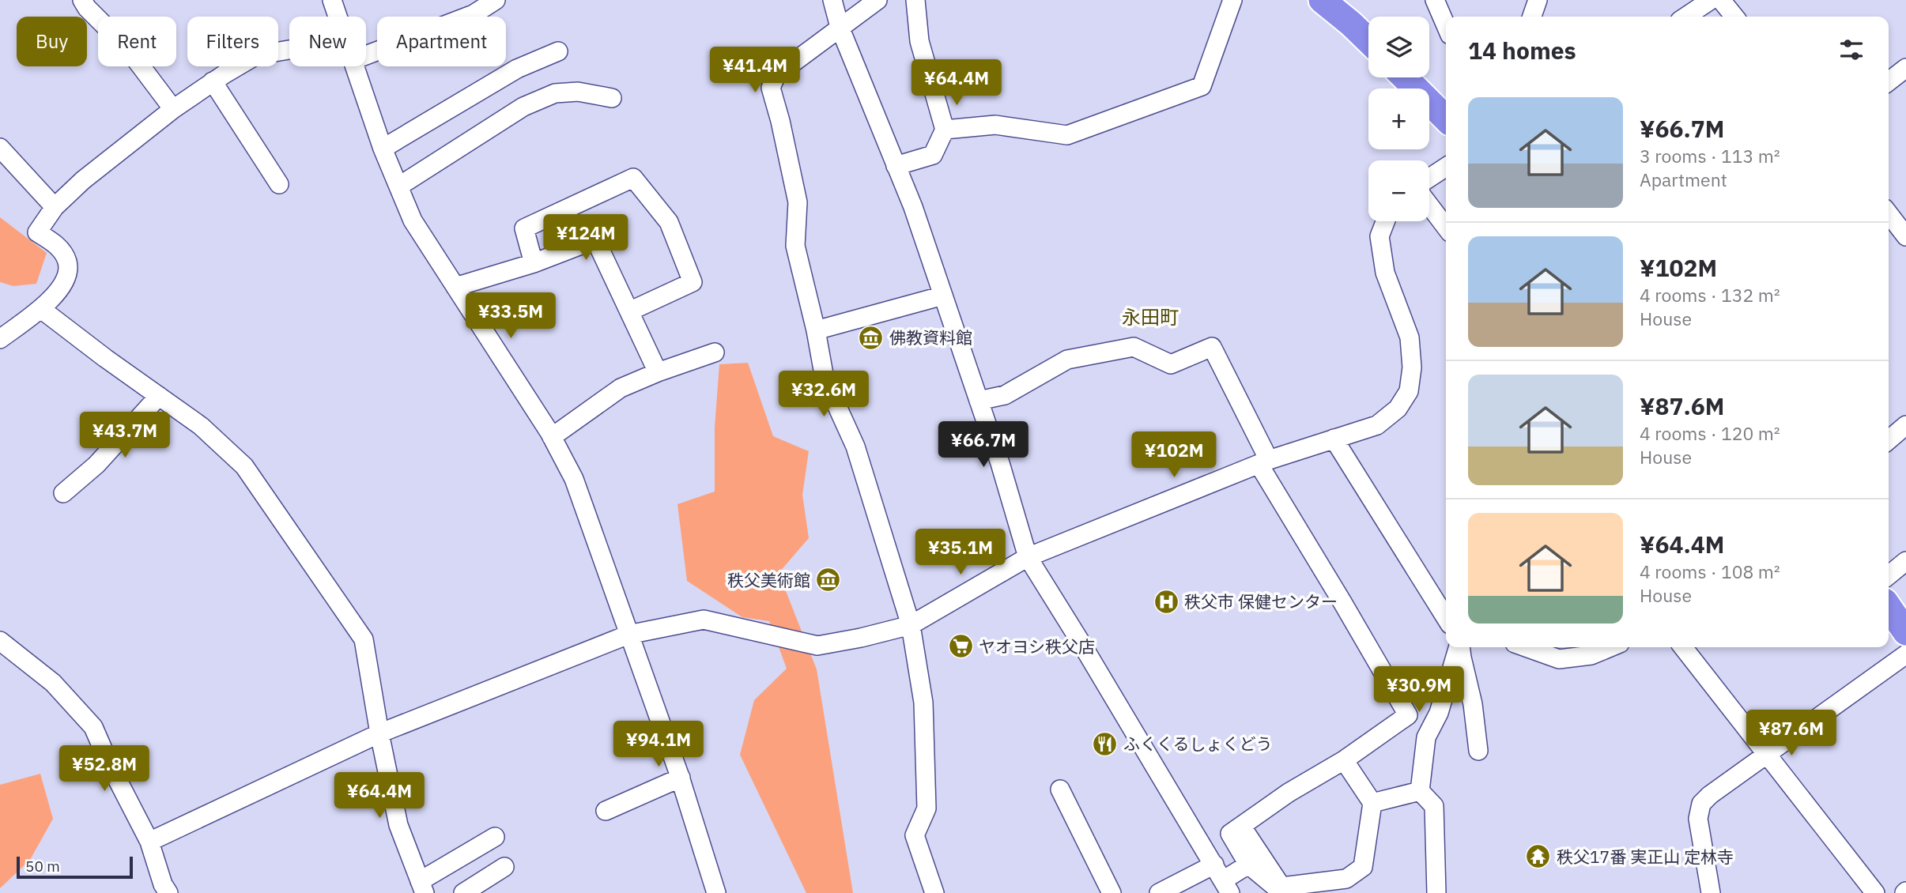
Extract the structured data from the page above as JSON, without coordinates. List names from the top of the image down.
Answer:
{
  "districts": ["永田町"],
  "places": {
    "museum": ["佛教資料館", "秩父美術館"],
    "hospital": ["秩父市 保健センター"],
    "supermarket": ["ヤオヨシ秩父店"],
    "restaurant": ["ふくくるしょくどう"],
    "temple": ["秩父17番 実正山 定林寺"]
  },
  "scale_bar": "50 m",
  "page": {
    "map_buttons": ["+", "−"],
    "chip": [
      "Buy",
      "Rent",
      "Filters",
      "New",
      "Apartment"
    ],
    "heading": "14 homes",
    "price": [
      "¥41.4M",
      "¥64.4M",
      "¥124M",
      "¥33.5M",
      "¥32.6M",
      "¥43.7M",
      "¥66.7M",
      "¥102M",
      "¥35.1M",
      "¥30.9M",
      "¥87.6M",
      "¥94.1M",
      "¥52.8M",
      "¥64.4M"
    ],
    "list": [
      {
        "name": "¥66.7M",
        "note": "3 rooms · 113 m² · Apartment"
      },
      {
        "name": "¥102M",
        "note": "4 rooms · 132 m² · House"
      },
      {
        "name": "¥87.6M",
        "note": "4 rooms · 120 m² · House"
      },
      {
        "name": "¥64.4M",
        "note": "4 rooms · 108 m² · House"
      }
    ],
    "scale": "50 m"
  }
}
